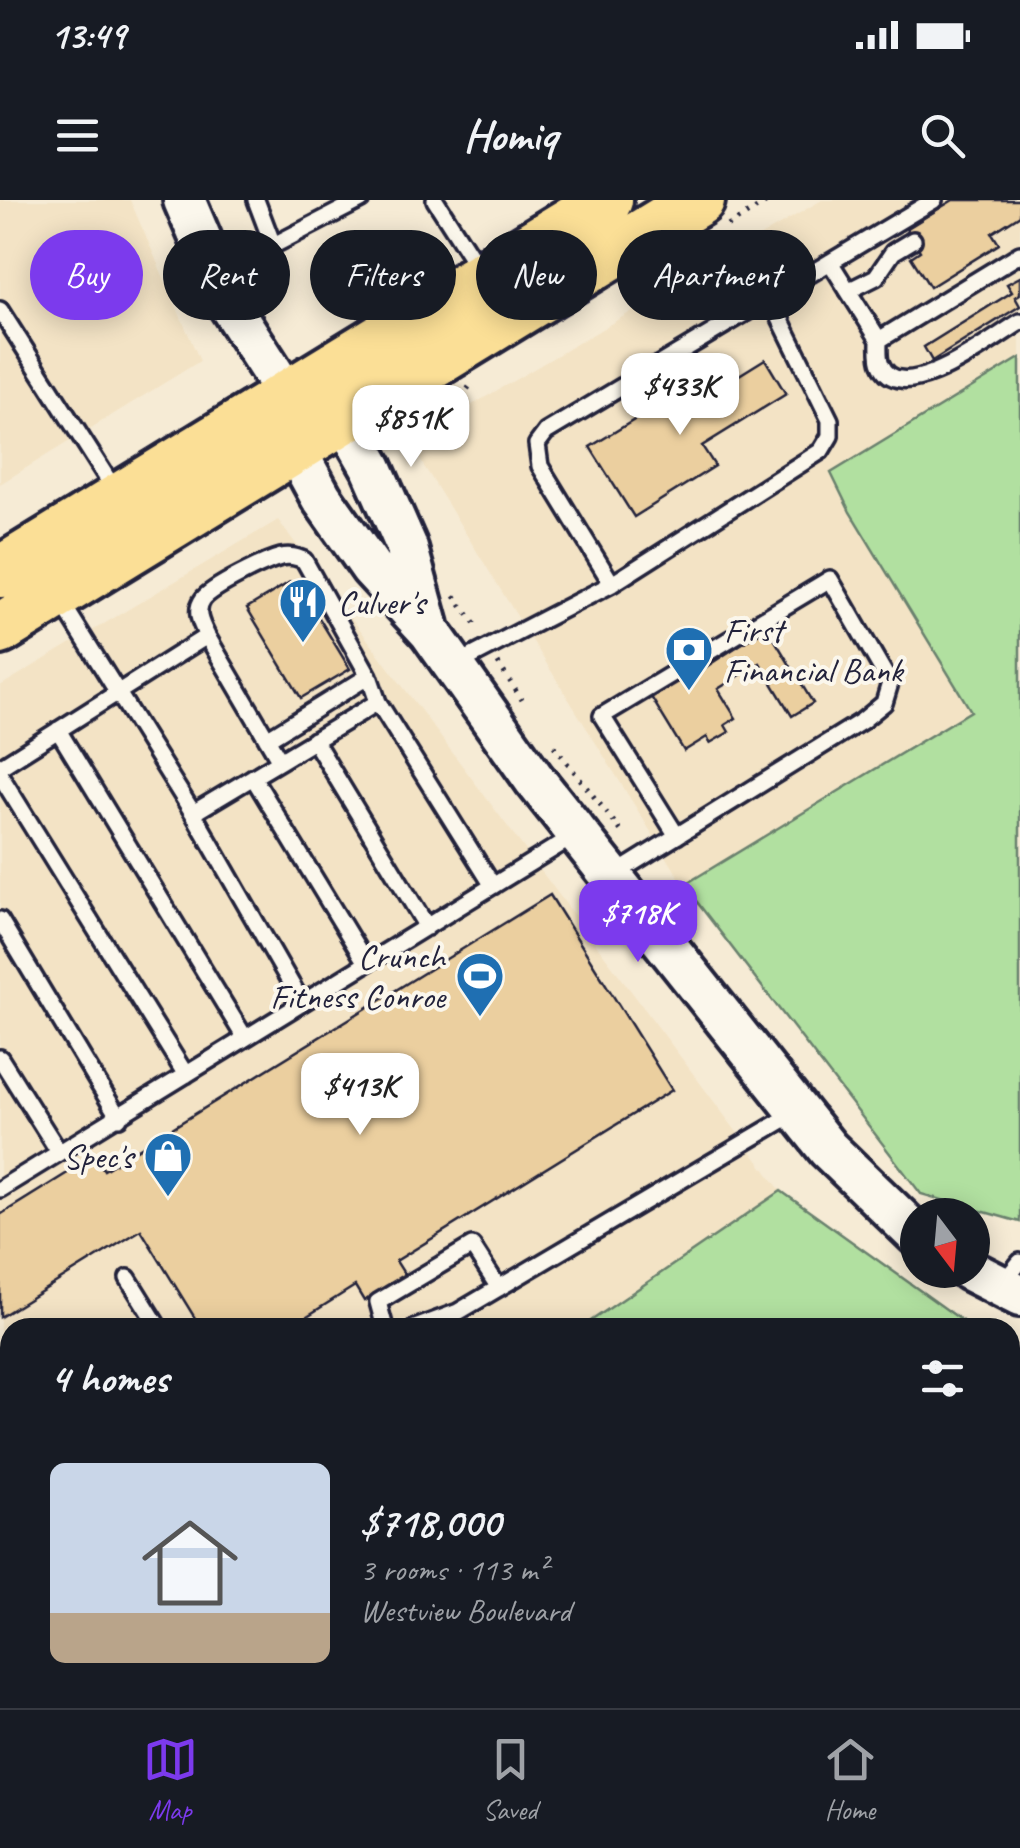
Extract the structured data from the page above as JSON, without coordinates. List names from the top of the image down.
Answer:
{
  "places": {
    "restaurant": ["Culver's"],
    "bank": ["First Financial Bank"],
    "sports": ["Crunch Fitness Conroe"],
    "shop": ["Spec's"]
  },
  "north": "bottom",
  "page": {
    "status": "13:49",
    "header": "Homiq",
    "chip": [
      "Buy",
      "Rent",
      "Filters",
      "New",
      "Apartment"
    ],
    "price": [
      "$433K",
      "$851K",
      "$718K",
      "$413K"
    ],
    "heading": "4 homes",
    "list": [
      {
        "name": "$718,000",
        "note": "3 rooms · 113 m² · Westview Boulevard"
      }
    ],
    "tabs": ["Map", "Saved", "Home"]
  }
}
